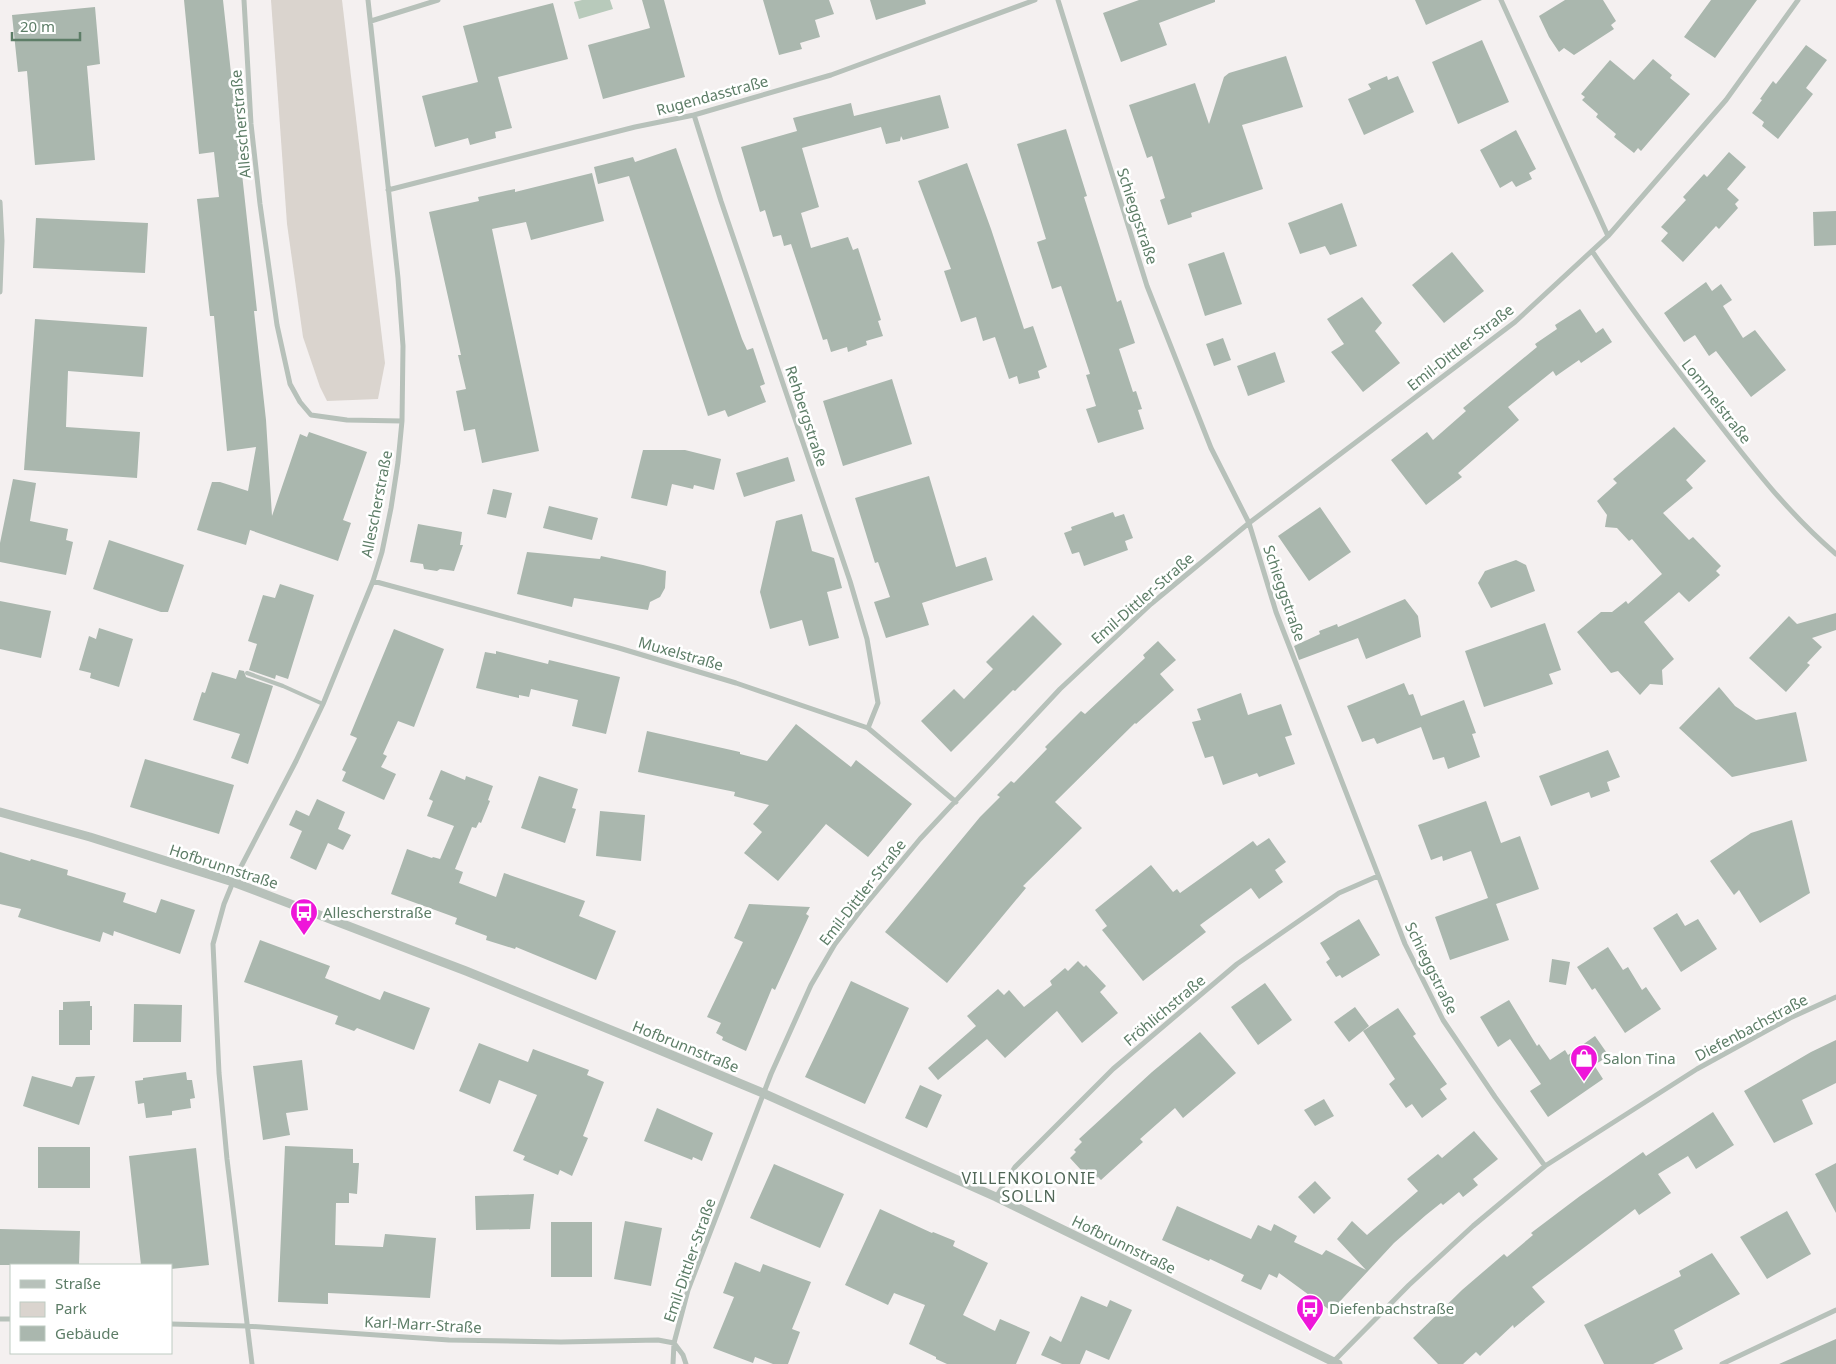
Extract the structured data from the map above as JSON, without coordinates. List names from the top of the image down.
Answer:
{
  "streets": {
    "street": [
      "Rugendasstraße",
      "Allescherstraße",
      "Schieggstraße",
      "Emil-Dittler-Straße",
      "Lommelstraße",
      "Rehbergstraße",
      "Muxelstraße",
      "Hofbrunnstraße",
      "Fröhlichstraße",
      "Diefenbachstraße",
      "Karl-Marr-Straße"
    ]
  },
  "crossings": [
    ["Rugendasstraße", "Allescherstraße"],
    ["Rugendasstraße", "Rehbergstraße"],
    ["Allescherstraße", "Muxelstraße"],
    ["Allescherstraße", "Hofbrunnstraße"],
    ["Allescherstraße", "Karl-Marr-Straße"],
    ["Schieggstraße", "Emil-Dittler-Straße"],
    ["Schieggstraße", "Fröhlichstraße"],
    ["Schieggstraße", "Diefenbachstraße"],
    ["Emil-Dittler-Straße", "Lommelstraße"],
    ["Emil-Dittler-Straße", "Muxelstraße"],
    ["Emil-Dittler-Straße", "Hofbrunnstraße"],
    ["Emil-Dittler-Straße", "Karl-Marr-Straße"],
    ["Rehbergstraße", "Muxelstraße"],
    ["Hofbrunnstraße", "Fröhlichstraße"],
    ["Hofbrunnstraße", "Diefenbachstraße"]
  ],
  "districts": ["VILLENKOLONIE SOLLN"],
  "places": {
    "bus stop": ["Allescherstraße", "Diefenbachstraße"],
    "shop": ["Salon Tina"]
  },
  "legend": ["Straße", "Park", "Gebäude"],
  "scale_bar": "20 m"
}
